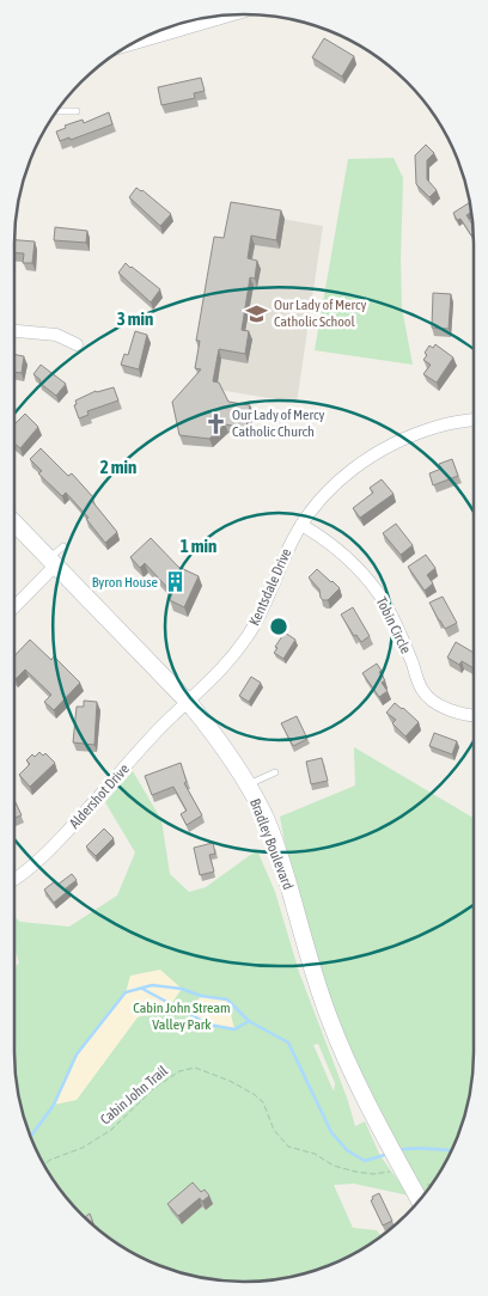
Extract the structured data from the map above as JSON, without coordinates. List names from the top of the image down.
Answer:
{
  "streets": {
    "main road": ["Bradley Boulevard"],
    "street": ["Kentsdale Drive", "Tobin Circle", "Aldershot Drive"],
    "path": ["Cabin John Trail"]
  },
  "crossings": [
    ["Kentsdale Drive", "Tobin Circle"],
    ["Kentsdale Drive", "Aldershot Drive"],
    ["Kentsdale Drive", "Bradley Boulevard"],
    ["Aldershot Drive", "Bradley Boulevard"],
    ["Bradley Boulevard", "Cabin John Trail"]
  ],
  "parks": ["Cabin John Stream Valley Park"],
  "places": {
    "school or university": ["Our Lady of Mercy Catholic School"],
    "church": ["Our Lady of Mercy Catholic Church"],
    "building": ["Byron House"]
  },
  "rings": ["3 min", "2 min", "1 min"]
}
